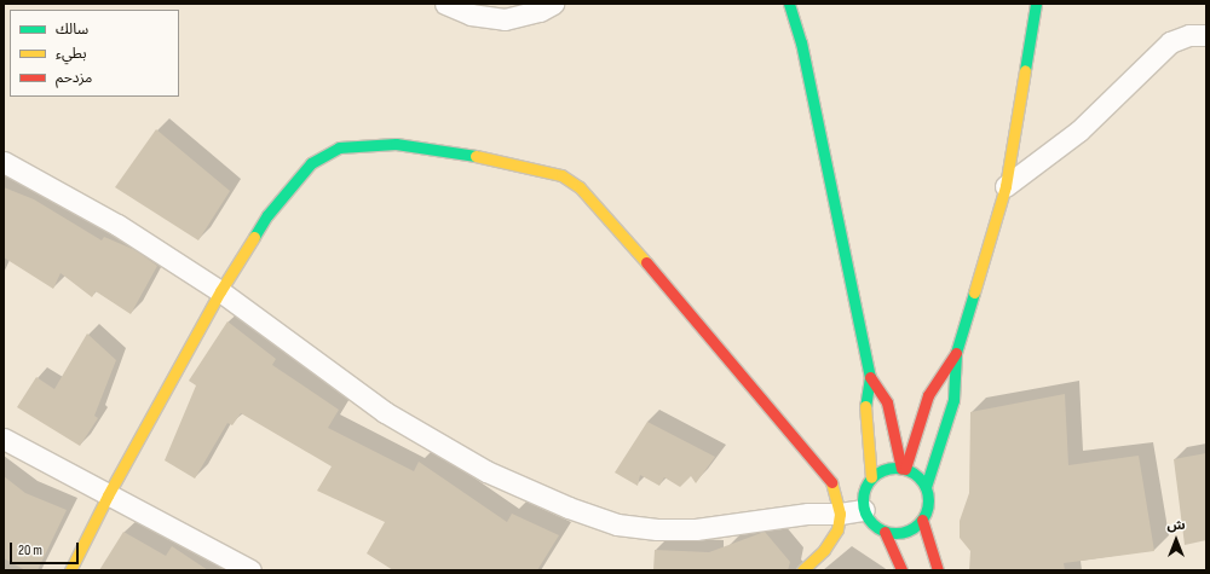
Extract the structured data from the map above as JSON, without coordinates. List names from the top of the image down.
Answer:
{
  "legend": ["سالك", "بطيء", "مزدحم"],
  "scale_bar": "20 m",
  "north": "top"
}
